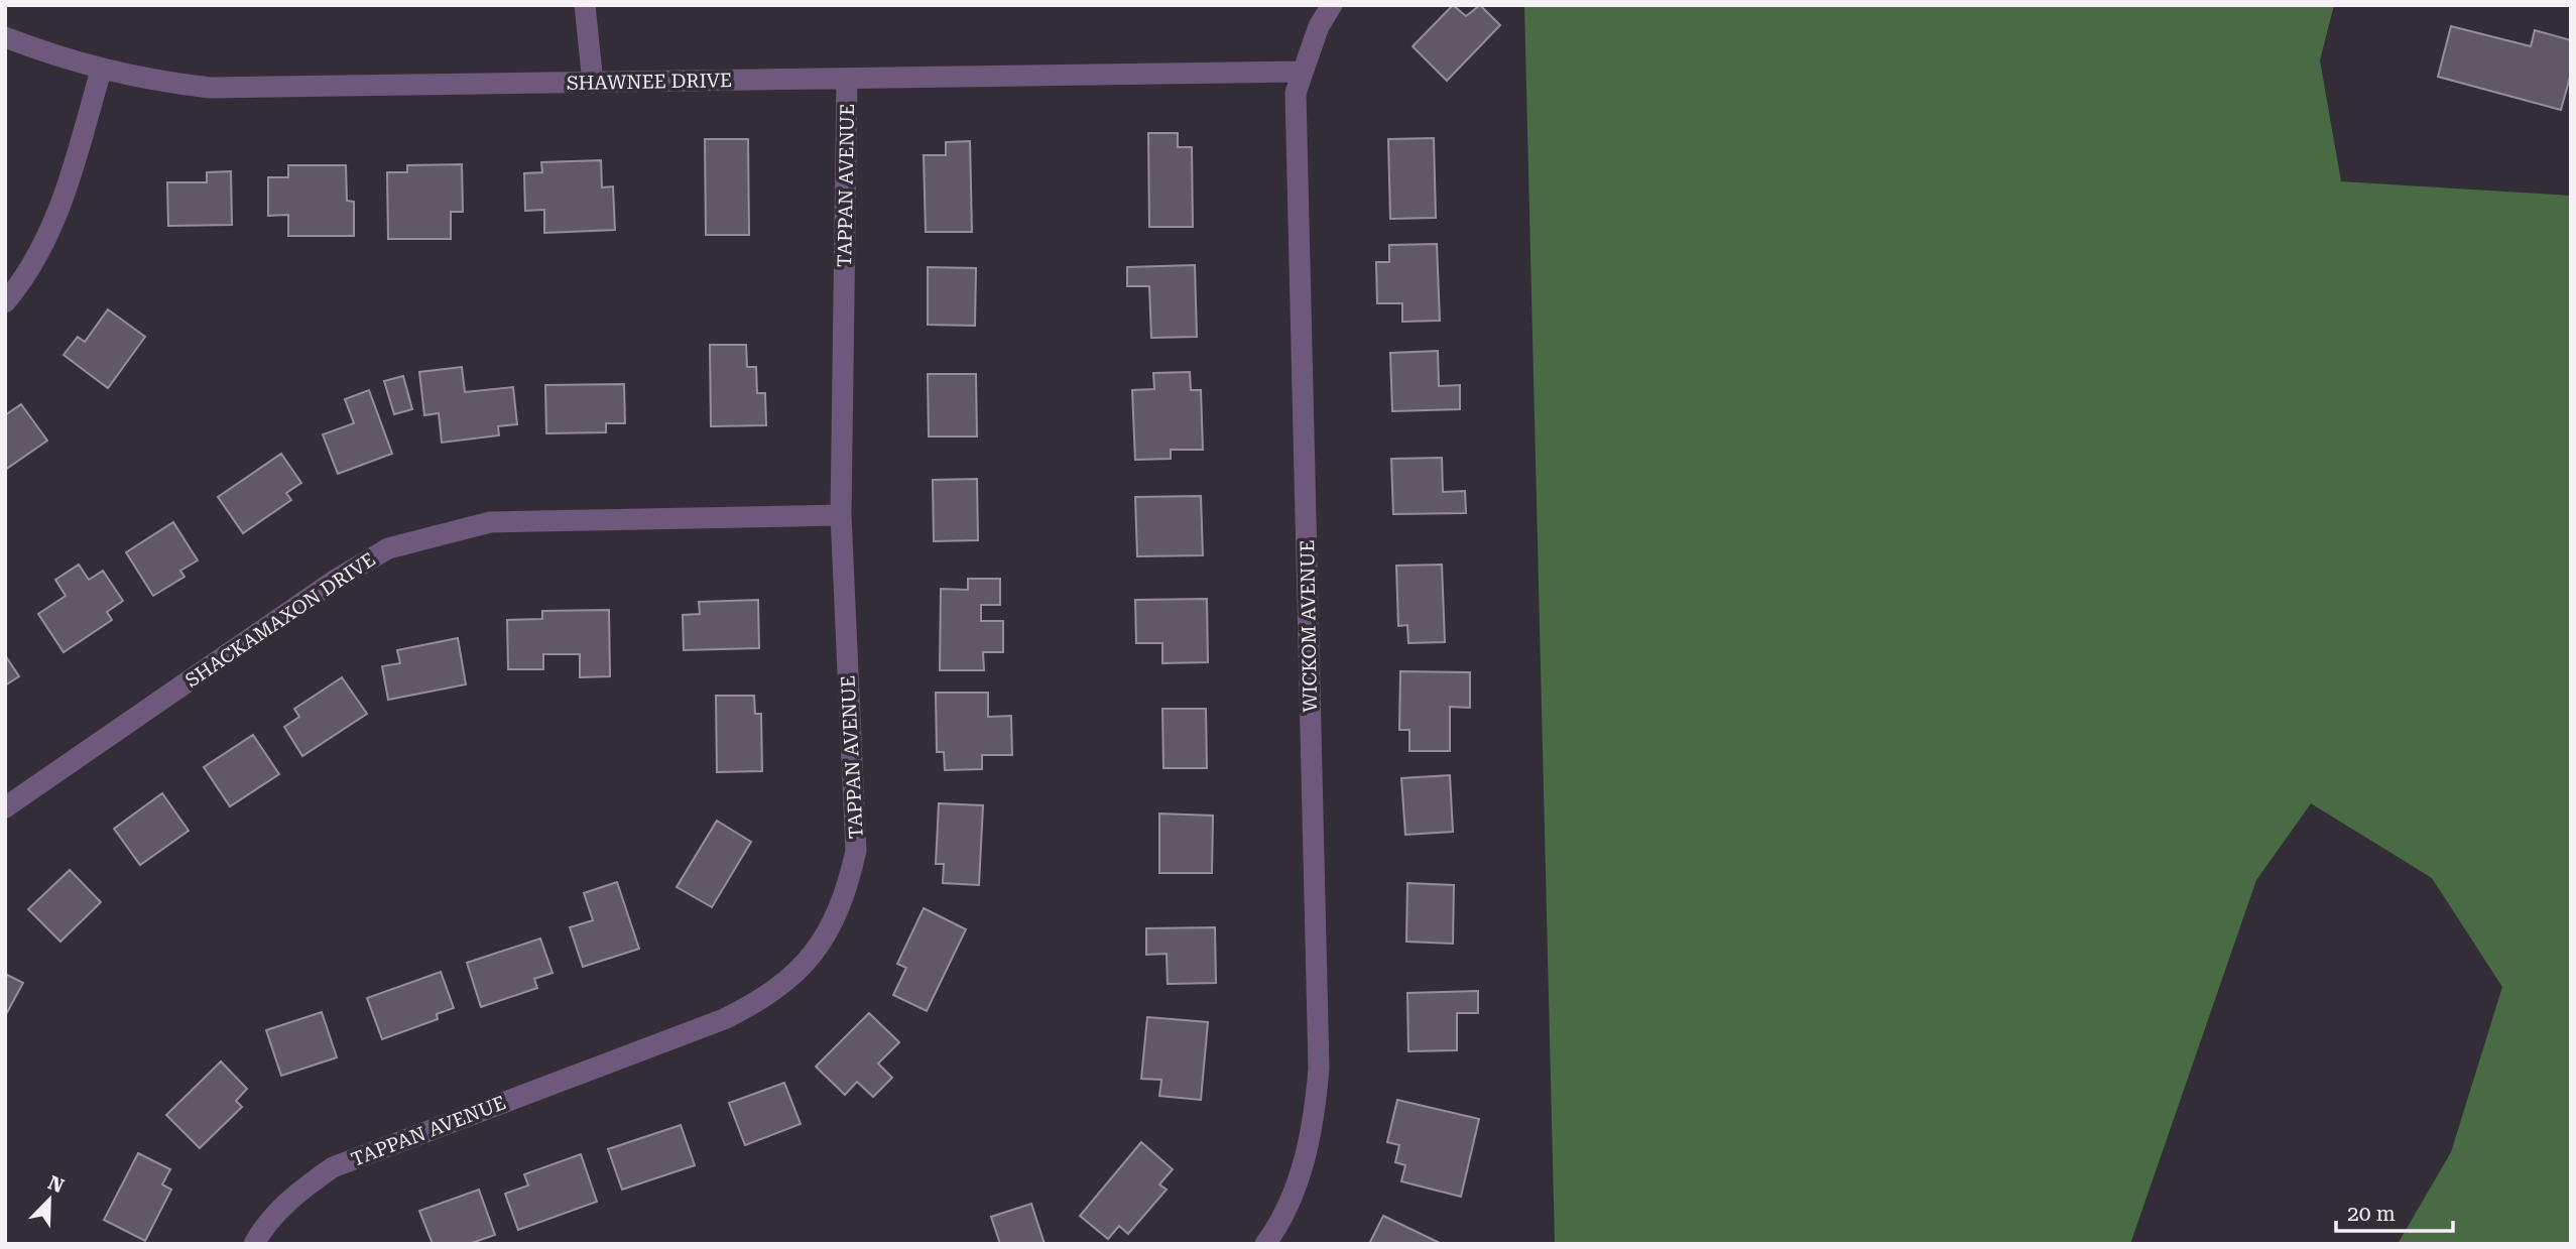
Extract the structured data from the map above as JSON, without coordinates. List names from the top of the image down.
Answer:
{
  "streets": {
    "street": [
      "SHAWNEE DRIVE",
      "TAPPAN AVENUE",
      "SHACKAMAXON DRIVE",
      "WICKOM AVENUE"
    ]
  },
  "crossings": [
    ["SHAWNEE DRIVE", "TAPPAN AVENUE"],
    ["SHAWNEE DRIVE", "WICKOM AVENUE"],
    ["TAPPAN AVENUE", "SHACKAMAXON DRIVE"]
  ],
  "scale_bar": "20 m",
  "north": "top right"
}
